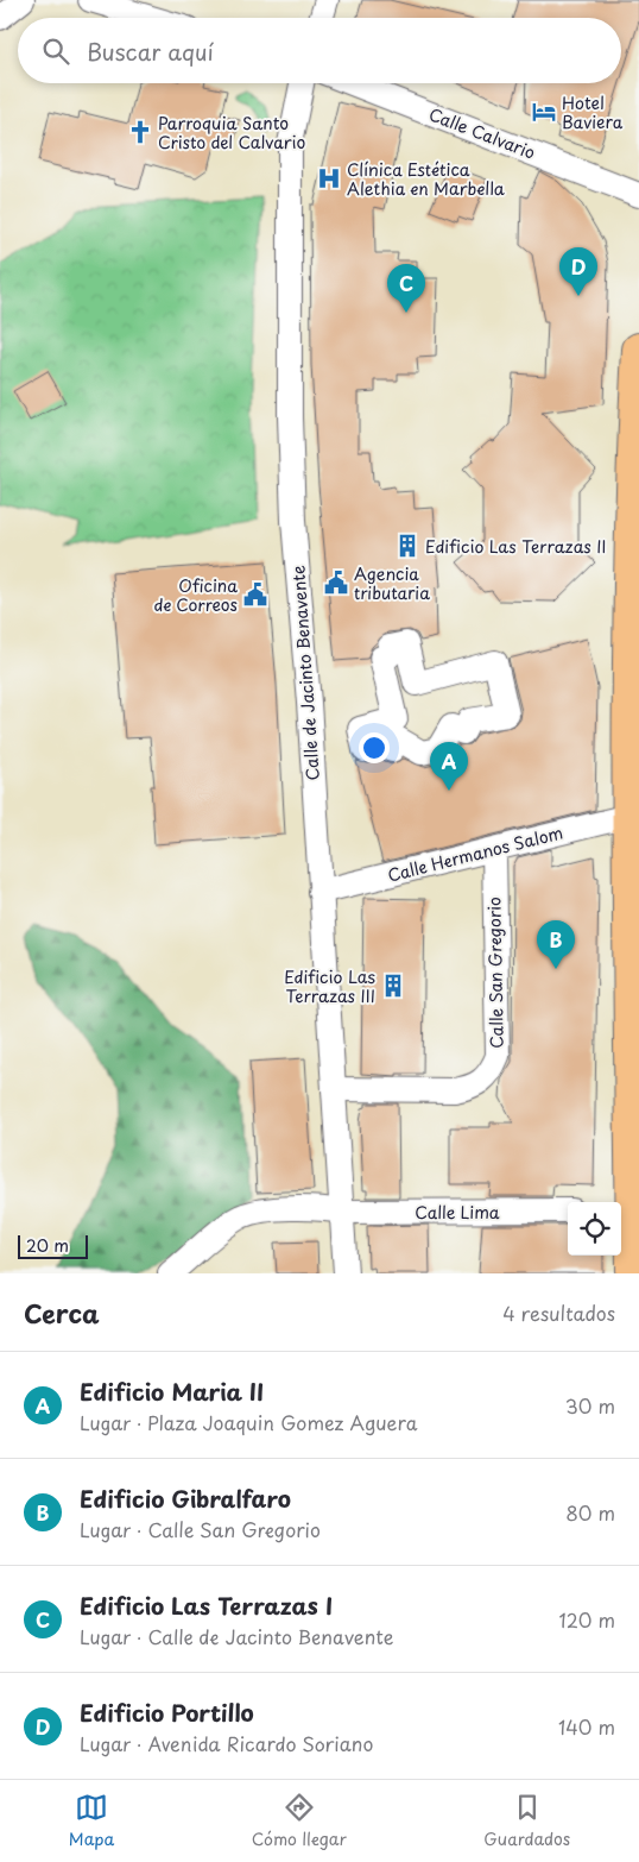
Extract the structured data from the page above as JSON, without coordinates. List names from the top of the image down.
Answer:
{
  "streets": {
    "street": [
      "Calle Calvario",
      "Calle de Jacinto Benavente",
      "Calle Hermanos Salom",
      "Calle San Gregorio",
      "Calle Lima"
    ]
  },
  "crossings": [
    ["Calle de Jacinto Benavente", "Calle Hermanos Salom"],
    ["Calle de Jacinto Benavente", "Calle San Gregorio"],
    ["Calle de Jacinto Benavente", "Calle Lima"],
    ["Calle Hermanos Salom", "Calle San Gregorio"]
  ],
  "places": {
    "hotel": ["Hotel Baviera"],
    "church": ["Parroquia Santo Cristo del Calvario"],
    "hospital": ["Clínica Estética Alethia en Marbella"],
    "building": ["Edificio Las Terrazas II", "Edificio Las Terrazas III"],
    "public building": ["Agencia tributaria", "Oficina de Correos"]
  },
  "scale_bar": "20 m",
  "page": {
    "search": "Buscar aquí",
    "pins": [
      "D",
      "C",
      "A",
      "B"
    ],
    "scale": "20 m",
    "heading": ["Cerca", "4 resultados"],
    "list": [
      {
        "mark": "A",
        "name": "Edificio Maria II",
        "note": "Lugar · Plaza Joaquin Gomez Aguera",
        "value": "30 m"
      },
      {
        "mark": "B",
        "name": "Edificio Gibralfaro",
        "note": "Lugar · Calle San Gregorio",
        "value": "80 m"
      },
      {
        "mark": "C",
        "name": "Edificio Las Terrazas I",
        "note": "Lugar · Calle de Jacinto Benavente",
        "value": "120 m"
      },
      {
        "mark": "D",
        "name": "Edificio Portillo",
        "note": "Lugar · Avenida Ricardo Soriano",
        "value": "140 m"
      }
    ],
    "nav": ["Mapa", "Cómo llegar", "Guardados"]
  }
}
